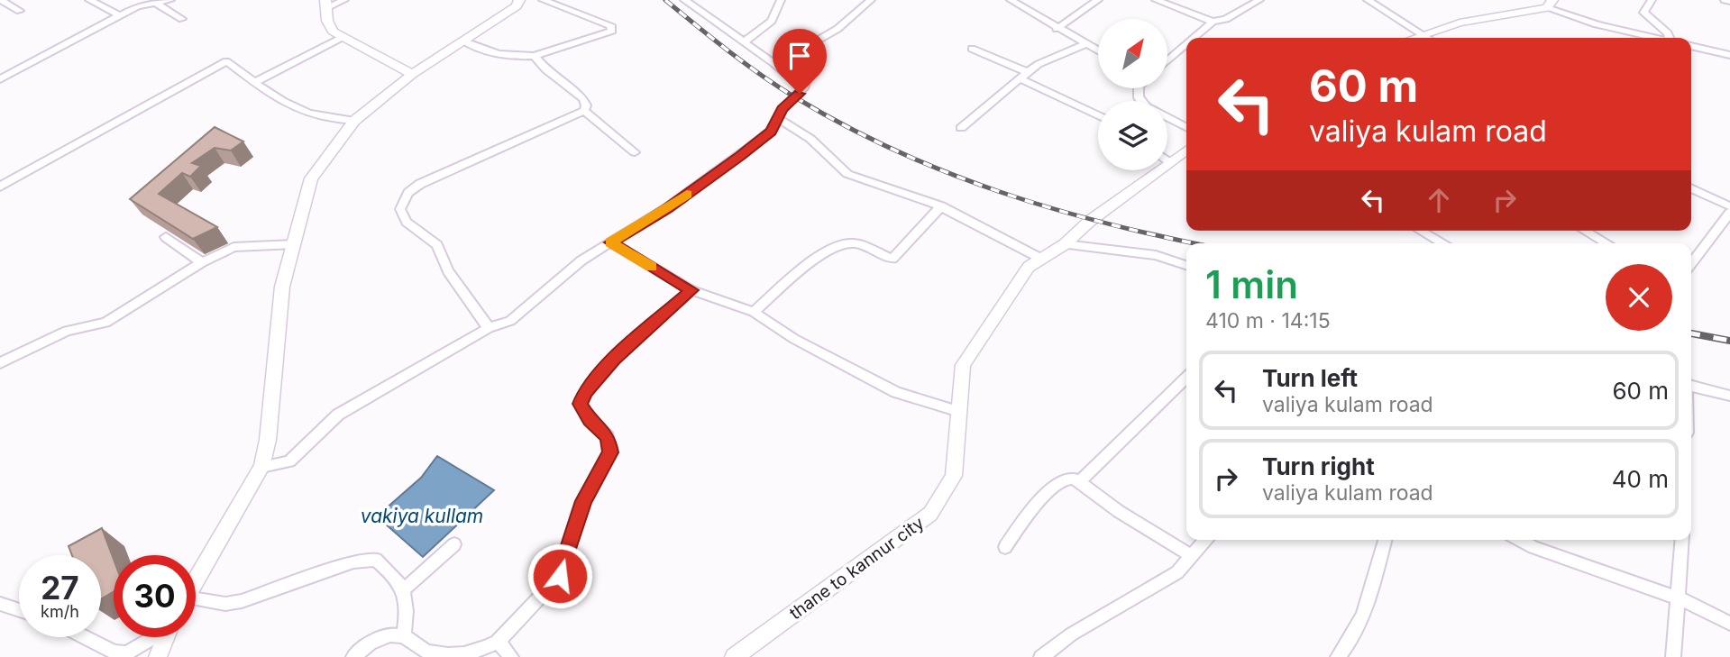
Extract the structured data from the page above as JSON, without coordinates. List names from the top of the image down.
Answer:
{
  "streets": {
    "street": ["thane to kannur city"]
  },
  "water": ["vakiya kullam"],
  "north": "top right",
  "page": {
    "turn": ["60 m", "valiya kulam road"],
    "heading": ["1 min", "410 m · 14:15"],
    "list": [
      {
        "name": "Turn left",
        "note": "valiya kulam road",
        "value": "60 m"
      },
      {
        "name": "Turn right",
        "note": "valiya kulam road",
        "value": "40 m"
      }
    ],
    "speed": "27 km/h",
    "limit": "30"
  }
}
